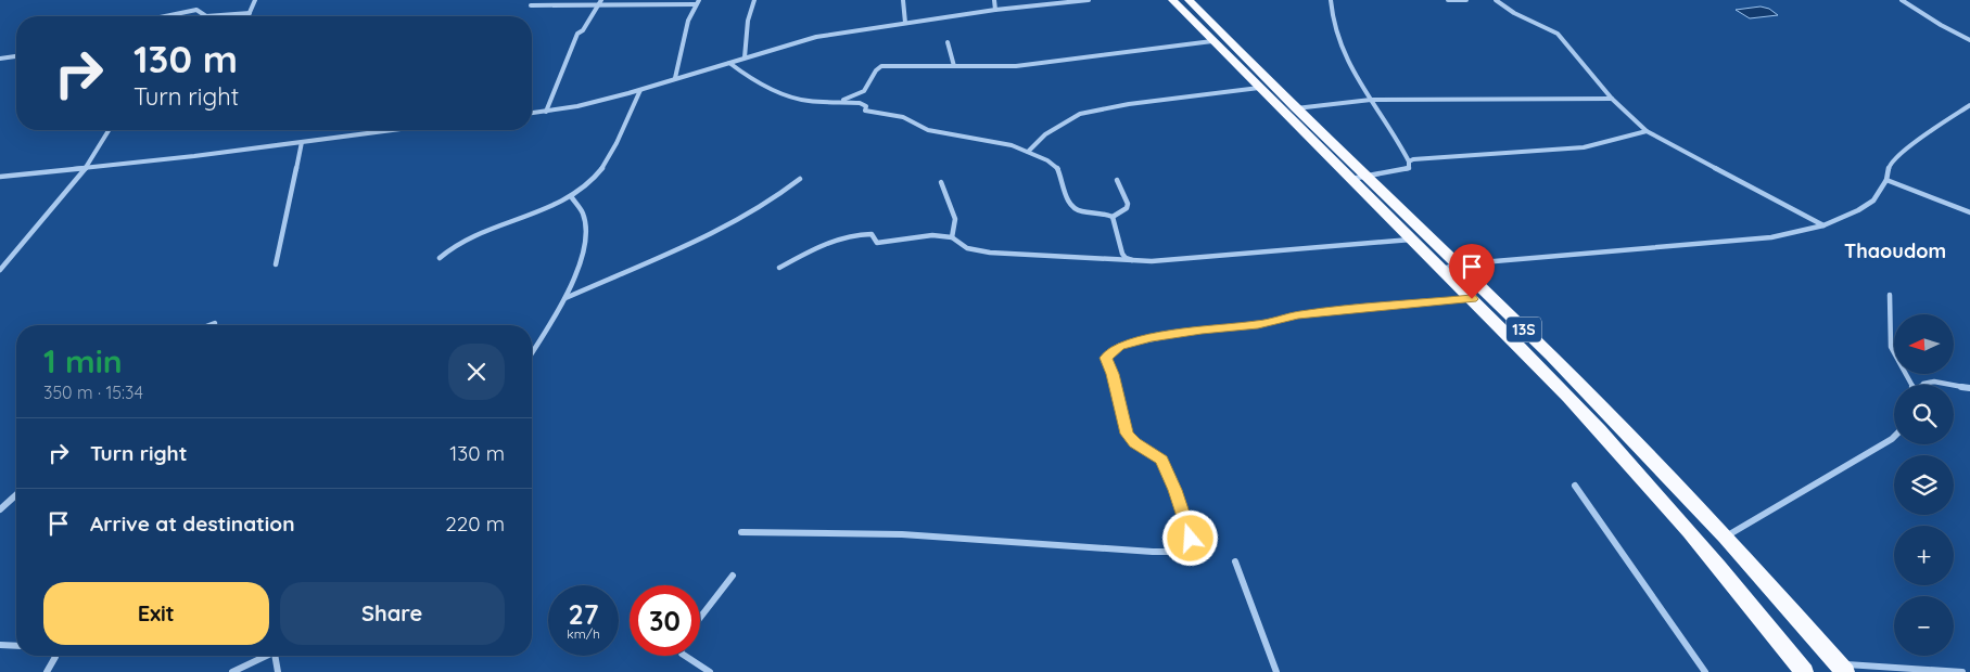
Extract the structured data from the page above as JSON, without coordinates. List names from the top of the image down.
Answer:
{
  "streets": {
    "highway": ["13S"]
  },
  "districts": ["Thaoudom"],
  "north": "left",
  "page": {
    "turn": ["130 m", "Turn right"],
    "map_buttons": ["+", "−"],
    "heading": ["1 min", "350 m · 15:34"],
    "list": [
      {
        "name": "Turn right",
        "value": "130 m"
      },
      {
        "name": "Arrive at destination",
        "value": "220 m"
      }
    ],
    "buttons": ["Exit", "Share"],
    "speed": "27 km/h",
    "limit": "30"
  }
}
